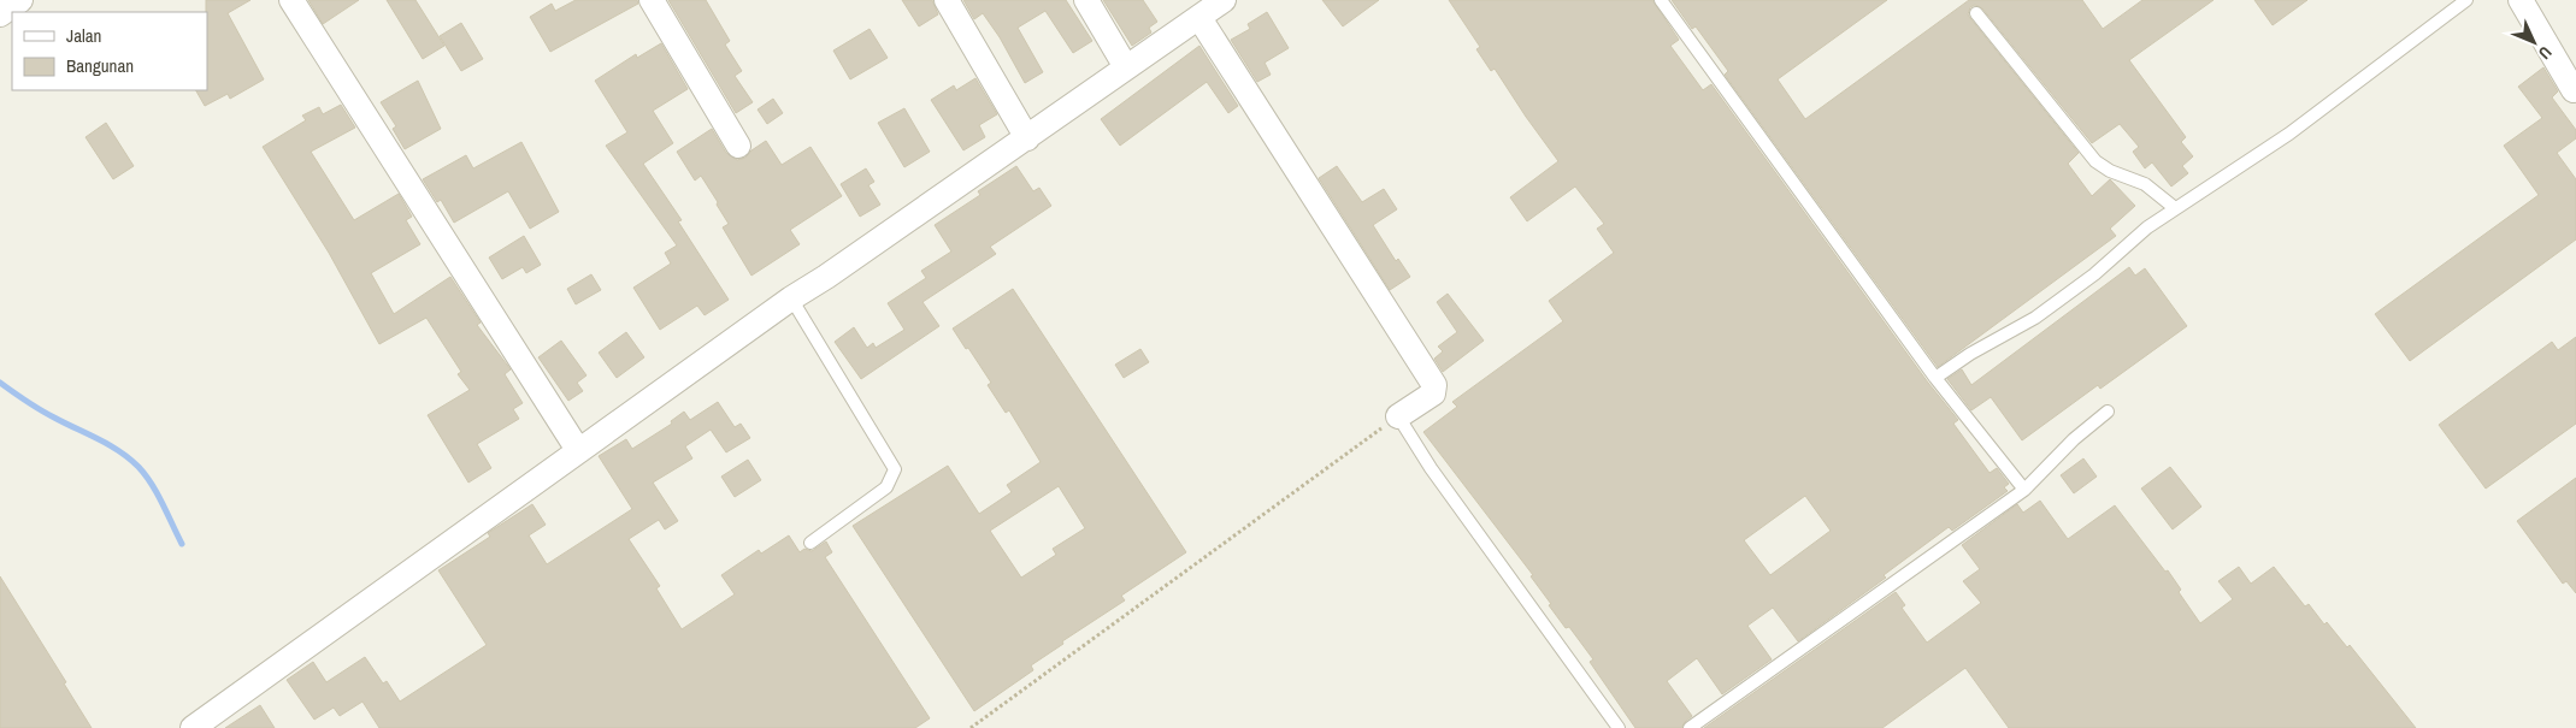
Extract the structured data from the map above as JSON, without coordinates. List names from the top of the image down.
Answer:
{
  "legend": ["Jalan", "Bangunan"],
  "north": "bottom right"
}
